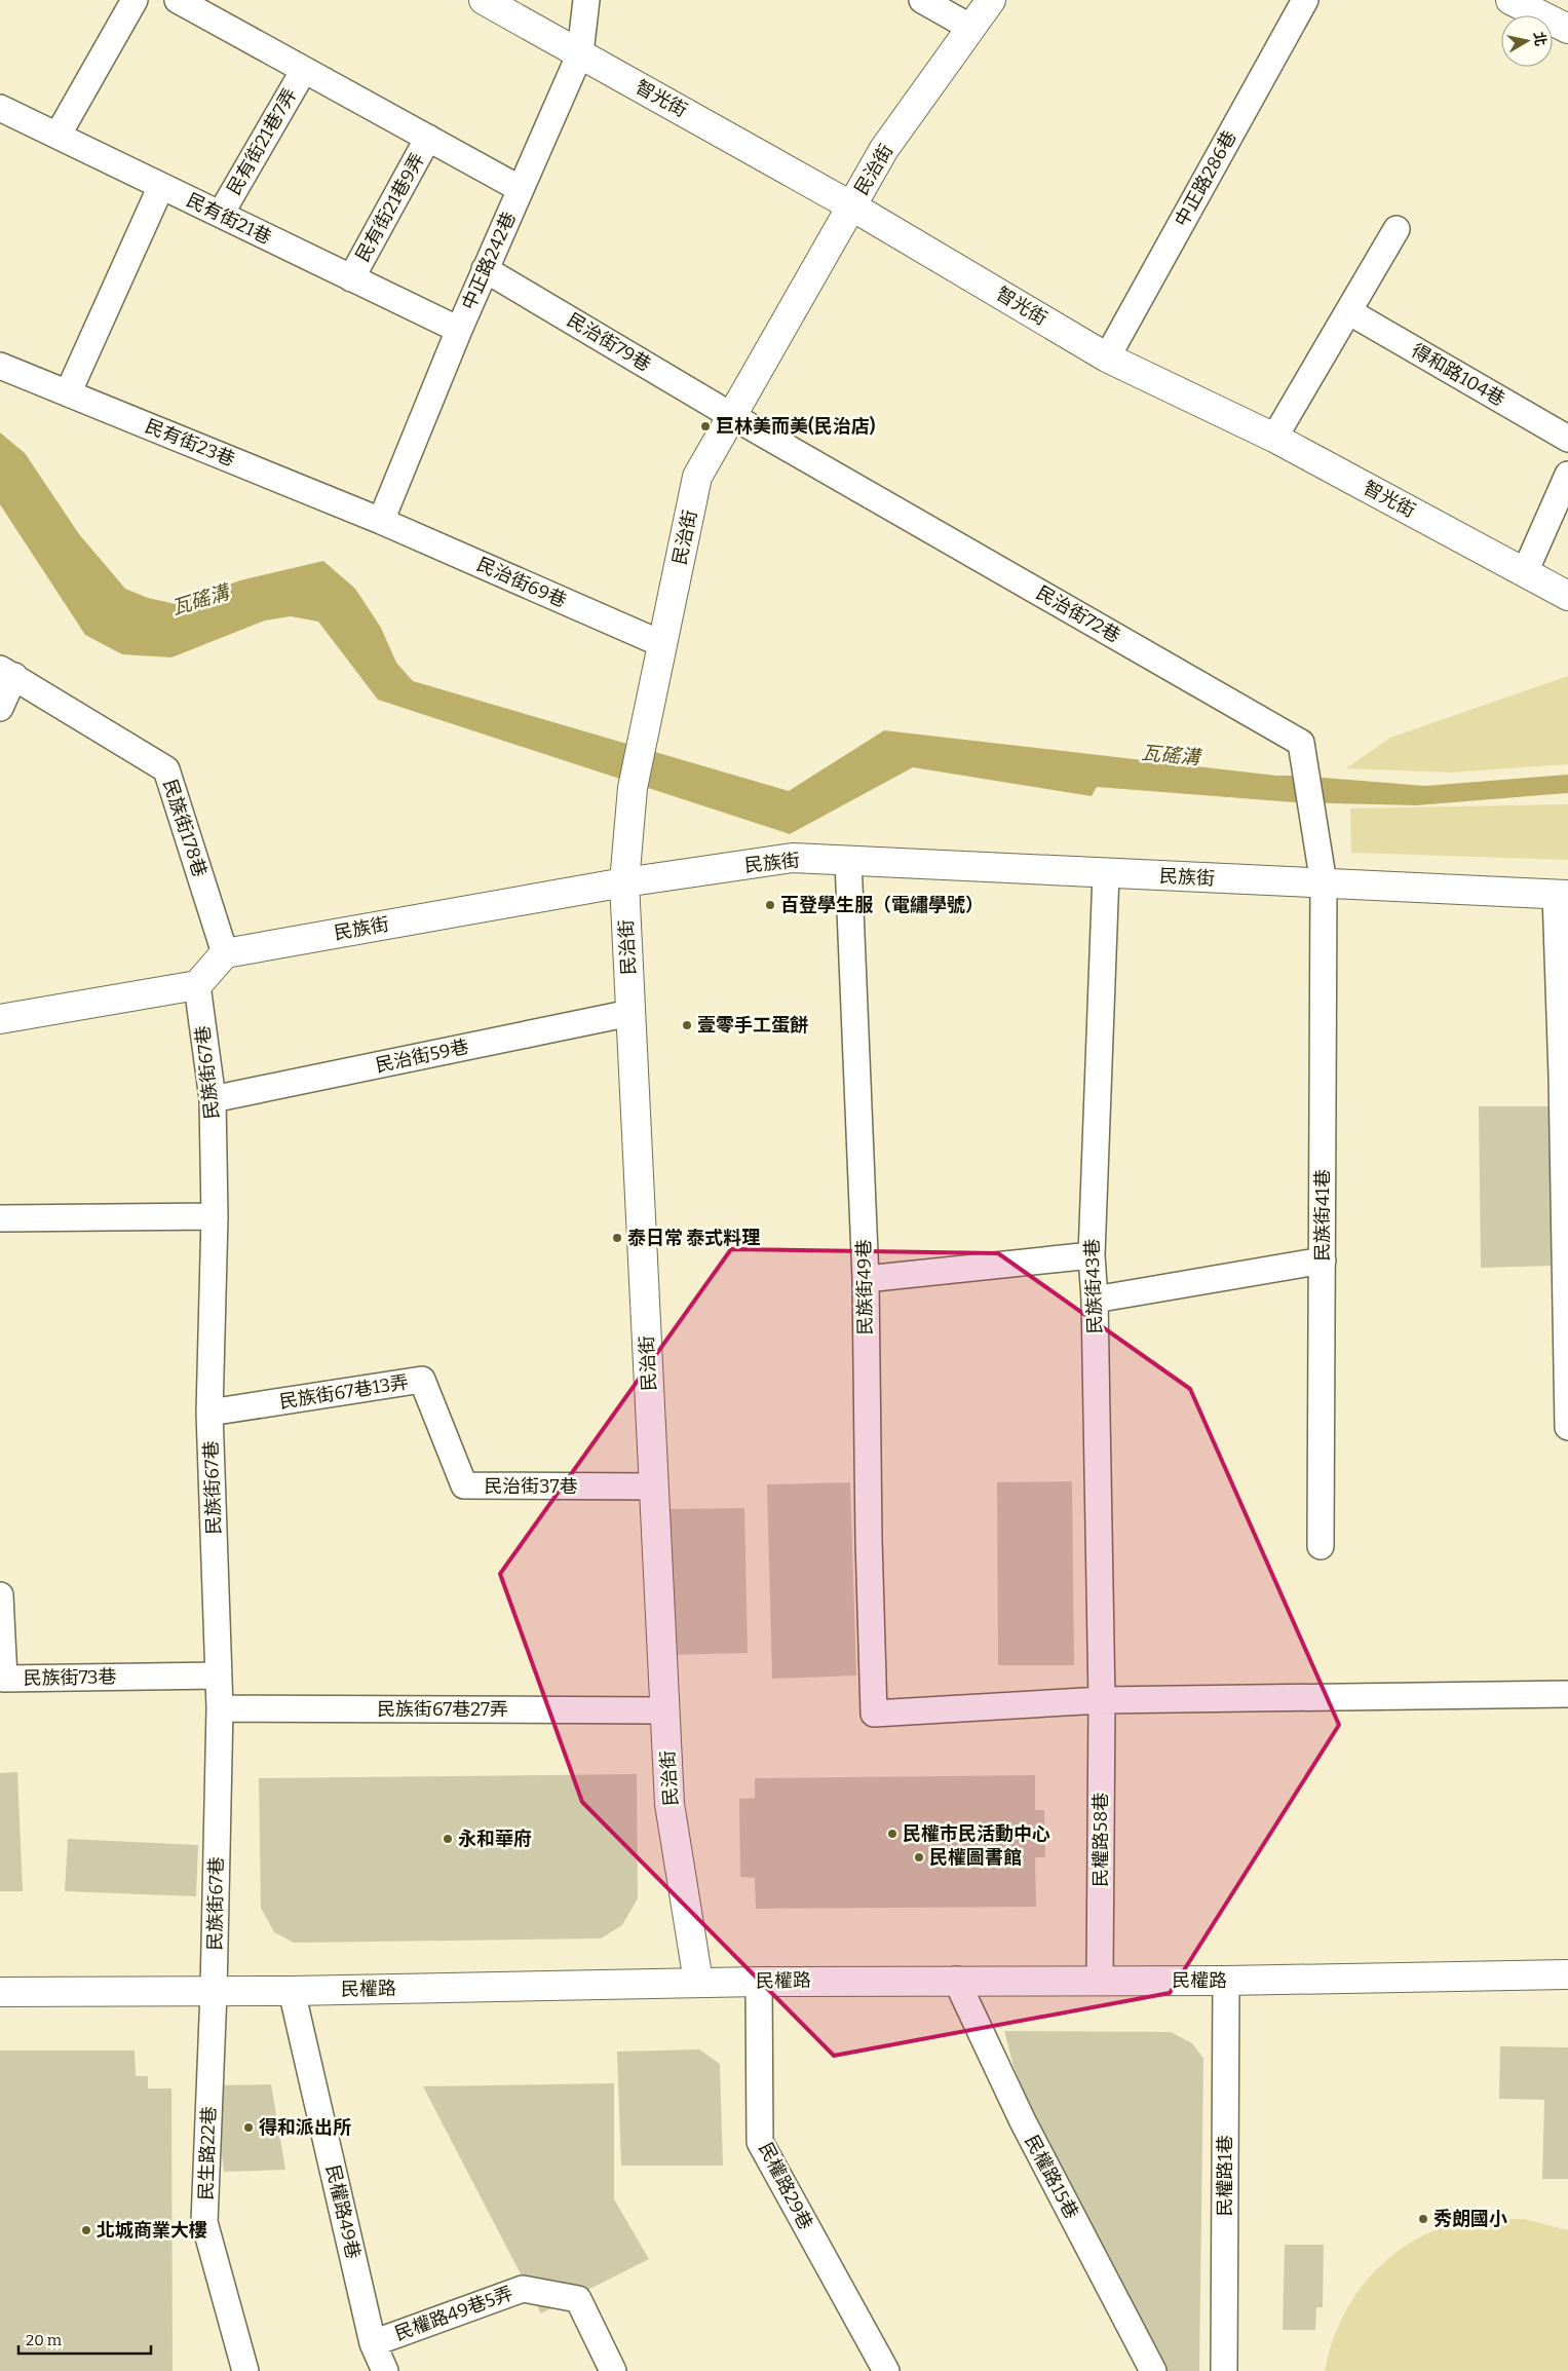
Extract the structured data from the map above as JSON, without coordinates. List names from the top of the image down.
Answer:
{
  "streets": {
    "street": [
      "智光街",
      "民治街",
      "民族街",
      "民權路"
    ],
    "lane": [
      "民有街21巷7弄",
      "中正路286巷",
      "民有街21巷9弄",
      "民有街21巷",
      "中正路242巷",
      "民治街79巷",
      "得和路104巷",
      "民有街23巷",
      "民治街69巷",
      "民治街72巷",
      "民族街178巷",
      "民治街59巷",
      "民族街67巷",
      "民族街41巷",
      "民族街43巷",
      "民族街49巷",
      "民族街67巷13弄",
      "民治街37巷",
      "民族街73巷",
      "民族街67巷27弄",
      "民權路58巷",
      "民生路22巷",
      "民權路1巷",
      "民權路15巷",
      "民權路29巷",
      "民權路49巷",
      "民權路49巷5弄"
    ]
  },
  "crossings": [
    ["智光街", "民治街"],
    ["智光街", "中正路286巷"],
    ["智光街", "中正路242巷"],
    ["民有街21巷7弄", "民有街21巷"],
    ["民治街", "民治街79巷"],
    ["民治街", "民治街69巷"],
    ["民治街", "民治街72巷"],
    ["民治街", "民族街"],
    ["民治街", "民治街59巷"],
    ["民治街", "民治街37巷"],
    ["民治街", "民族街67巷27弄"],
    ["民治街", "民權路"],
    ["民有街21巷9弄", "民有街21巷"],
    ["民有街21巷", "中正路242巷"],
    ["中正路242巷", "民治街79巷"],
    ["中正路242巷", "民有街23巷"],
    ["中正路242巷", "民治街69巷"],
    ["民治街79巷", "民治街72巷"],
    ["民有街23巷", "民治街69巷"],
    ["民治街72巷", "民族街"],
    ["民治街72巷", "民族街41巷"],
    ["民族街178巷", "民族街"],
    ["民族街", "民族街41巷"],
    ["民族街", "民族街43巷"],
    ["民族街", "民族街49巷"],
    ["民治街59巷", "民族街67巷"],
    ["民族街67巷", "民族街67巷13弄"],
    ["民族街67巷", "民族街73巷"],
    ["民族街67巷", "民族街67巷27弄"],
    ["民族街67巷", "民權路"],
    ["民族街67巷", "民生路22巷"],
    ["民族街43巷", "民族街49巷"],
    ["民族街43巷", "民權路58巷"],
    ["民族街49巷", "民權路58巷"],
    ["民族街67巷13弄", "民治街37巷"],
    ["民權路58巷", "民權路"],
    ["民權路", "民生路22巷"],
    ["民權路", "民權路1巷"],
    ["民權路", "民權路15巷"],
    ["民權路", "民權路29巷"],
    ["民權路", "民權路49巷"],
    ["民權路49巷", "民權路49巷5弄"]
  ],
  "water": ["瓦磘溝"],
  "places": [
    "巨林美而美(民治店)",
    "百登學生服（電繡學號）",
    "壹零手工蛋餅",
    "泰日常 泰式料理",
    "民權市民活動中心",
    "永和華府",
    "民權圖書館",
    "得和派出所",
    "秀朗國小",
    "北城商業大樓"
  ],
  "scale_bar": "20 m",
  "north": "right"
}
